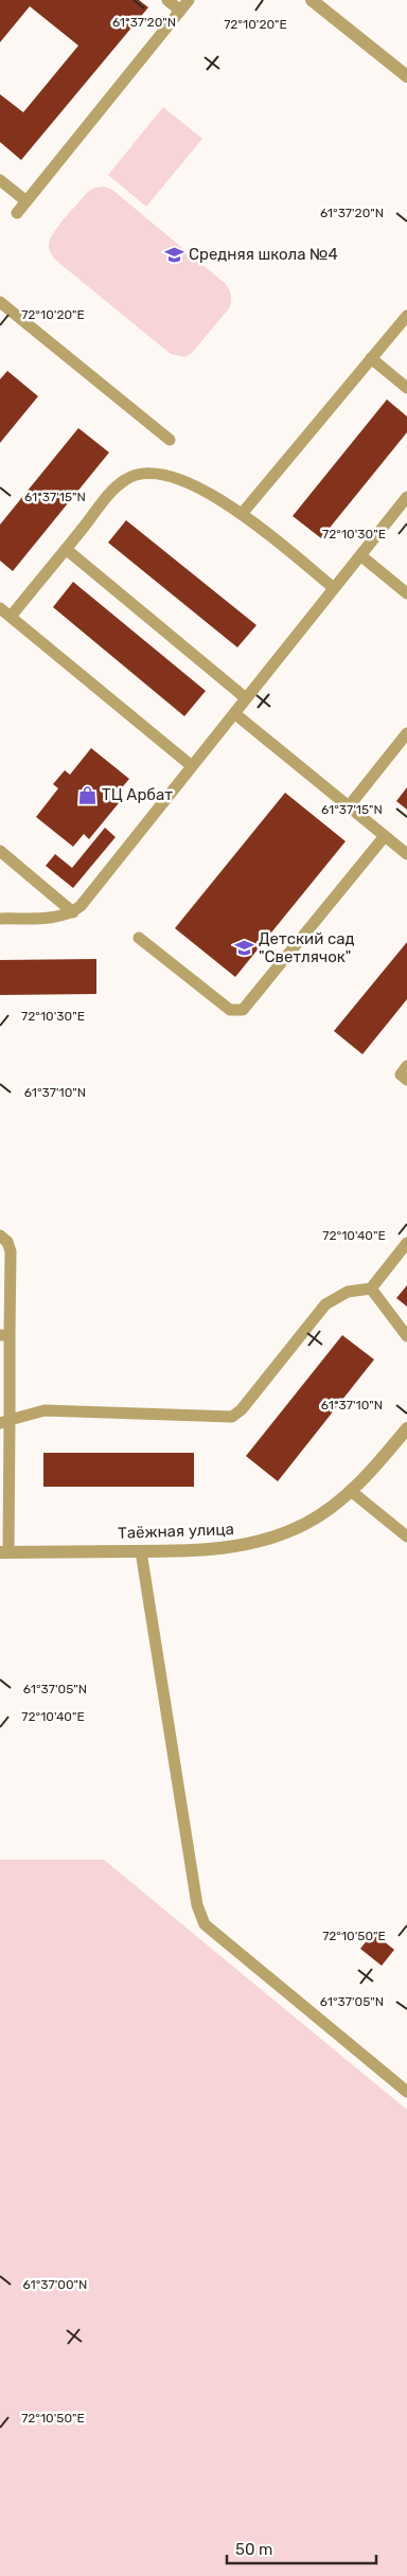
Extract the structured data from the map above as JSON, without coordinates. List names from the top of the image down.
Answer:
{
  "streets": {
    "street": ["Таёжная улица"]
  },
  "places": {
    "school or university": ["Средняя школа №4", "Детский сад \"Светлячок\""],
    "shop": ["ТЦ Арбат"]
  },
  "scale_bar": "50 m",
  "coordinates": [
    "61°37'20\"N",
    "72°10'20\"E",
    "61°37'15\"N",
    "72°10'30\"E",
    "61°37'10\"N",
    "72°10'40\"E",
    "61°37'05\"N",
    "72°10'50\"E",
    "61°37'00\"N"
  ]
}
